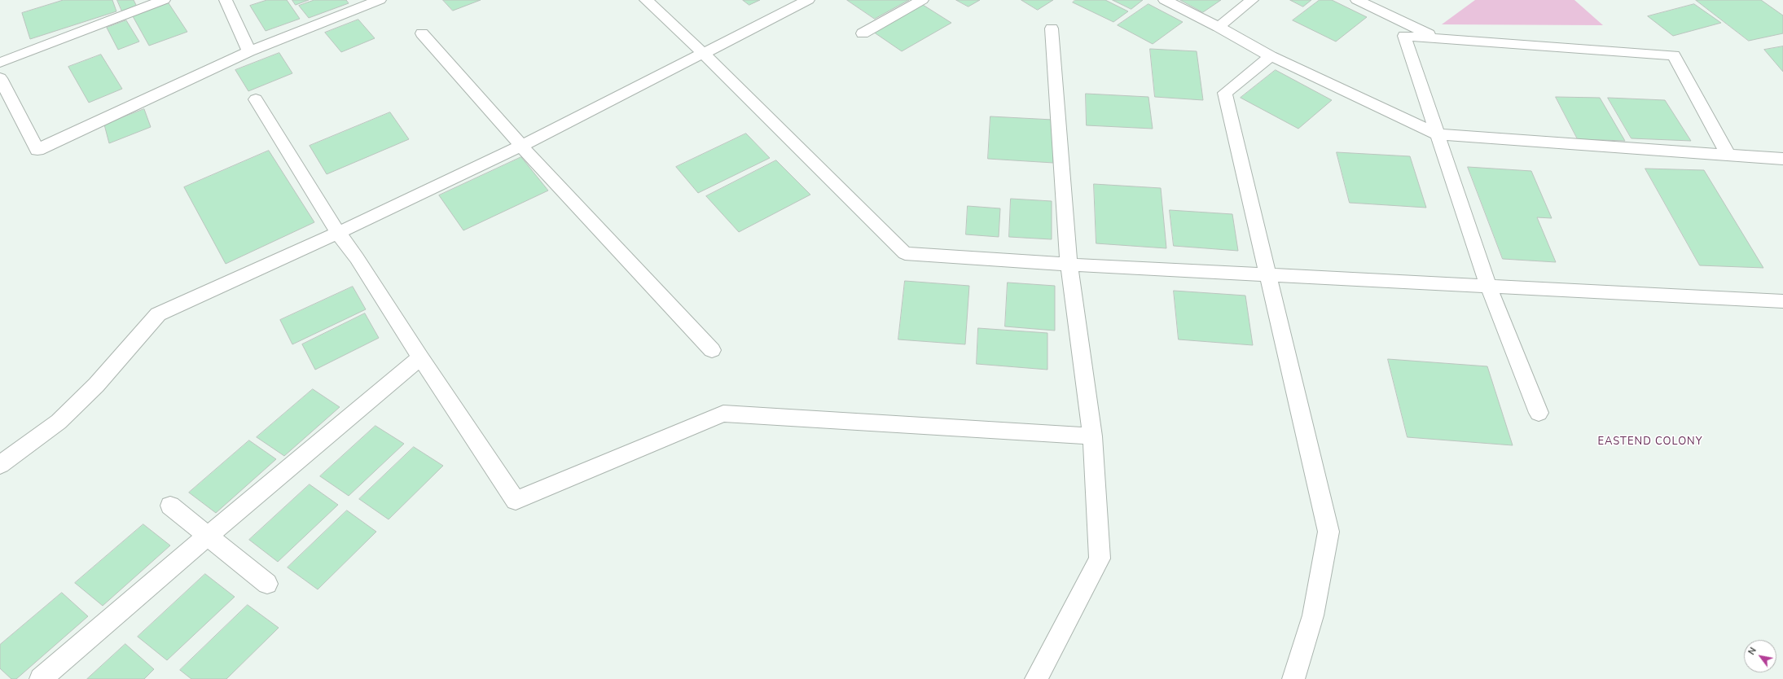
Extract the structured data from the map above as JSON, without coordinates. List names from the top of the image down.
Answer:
{
  "districts": ["EASTEND COLONY"],
  "north": "top left"
}
